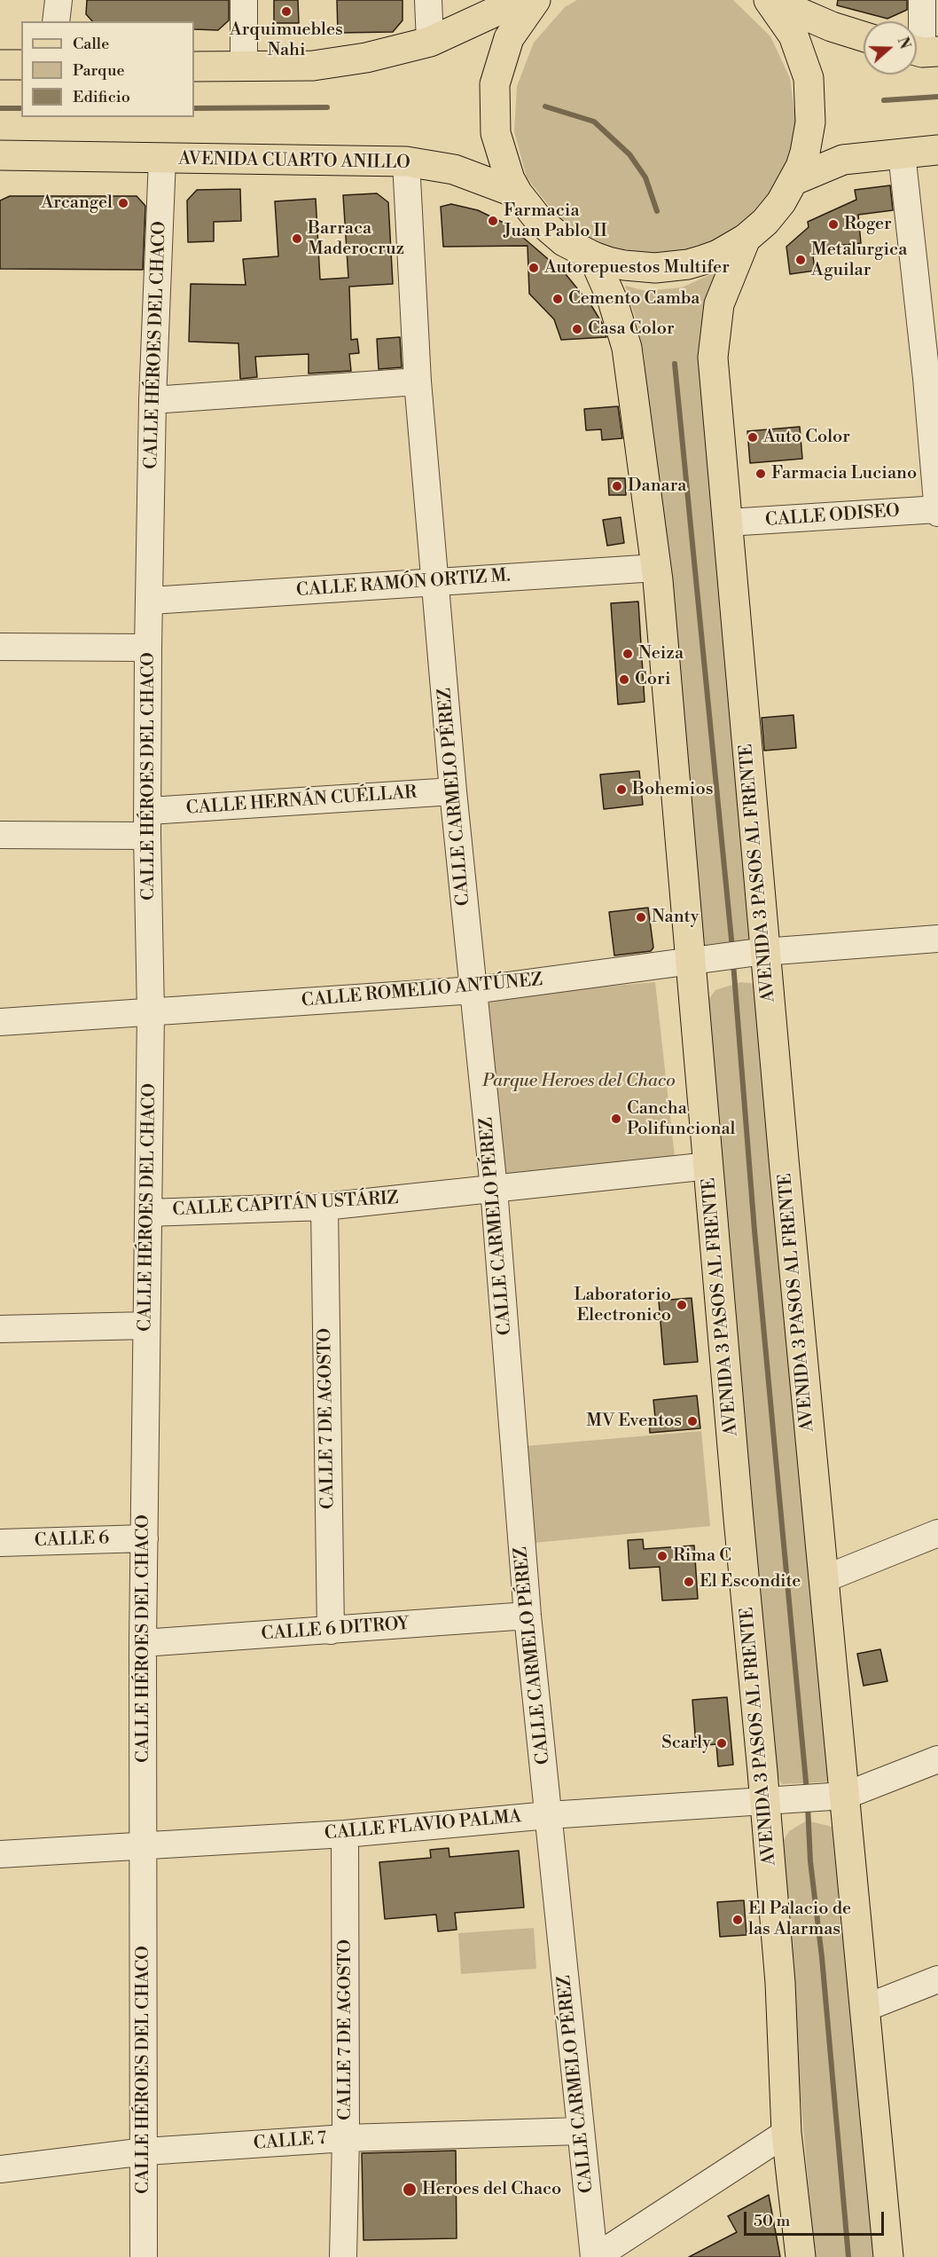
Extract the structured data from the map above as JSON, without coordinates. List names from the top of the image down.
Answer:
{
  "streets": {
    "main road": ["AVENIDA CUARTO ANILLO", "AVENIDA 3 PASOS AL FRENTE"],
    "street": [
      "CALLE HÉROES DEL CHACO",
      "CALLE ODISEO",
      "CALLE RAMÓN ORTIZ M.",
      "CALLE CARMELO PÉREZ",
      "CALLE HERNÁN CUÉLLAR",
      "CALLE ROMELIO ANTÚNEZ",
      "CALLE CAPITÁN USTÁRIZ",
      "CALLE 7 DE AGOSTO",
      "CALLE 6",
      "CALLE 6 DITROY",
      "CALLE FLAVIO PALMA",
      "CALLE 7"
    ]
  },
  "crossings": [
    ["AVENIDA CUARTO ANILLO", "CALLE HÉROES DEL CHACO"],
    ["AVENIDA CUARTO ANILLO", "CALLE CARMELO PÉREZ"],
    ["CALLE HÉROES DEL CHACO", "CALLE RAMÓN ORTIZ M."],
    ["CALLE HÉROES DEL CHACO", "CALLE HERNÁN CUÉLLAR"],
    ["CALLE HÉROES DEL CHACO", "CALLE ROMELIO ANTÚNEZ"],
    ["CALLE HÉROES DEL CHACO", "CALLE CAPITÁN USTÁRIZ"],
    ["CALLE HÉROES DEL CHACO", "CALLE 6"],
    ["CALLE HÉROES DEL CHACO", "CALLE 6 DITROY"],
    ["CALLE HÉROES DEL CHACO", "CALLE FLAVIO PALMA"],
    ["CALLE HÉROES DEL CHACO", "CALLE 7"],
    ["CALLE ODISEO", "AVENIDA 3 PASOS AL FRENTE"],
    ["CALLE RAMÓN ORTIZ M.", "CALLE CARMELO PÉREZ"],
    ["CALLE CARMELO PÉREZ", "CALLE HERNÁN CUÉLLAR"],
    ["CALLE CARMELO PÉREZ", "CALLE ROMELIO ANTÚNEZ"],
    ["CALLE CARMELO PÉREZ", "CALLE CAPITÁN USTÁRIZ"],
    ["CALLE CARMELO PÉREZ", "CALLE 6 DITROY"],
    ["CALLE CARMELO PÉREZ", "CALLE FLAVIO PALMA"],
    ["CALLE CARMELO PÉREZ", "CALLE 7"],
    ["AVENIDA 3 PASOS AL FRENTE", "CALLE ROMELIO ANTÚNEZ"],
    ["AVENIDA 3 PASOS AL FRENTE", "CALLE CAPITÁN USTÁRIZ"],
    ["AVENIDA 3 PASOS AL FRENTE", "CALLE FLAVIO PALMA"],
    ["CALLE CAPITÁN USTÁRIZ", "CALLE 7 DE AGOSTO"],
    ["CALLE 7 DE AGOSTO", "CALLE 6 DITROY"],
    ["CALLE 7 DE AGOSTO", "CALLE FLAVIO PALMA"],
    ["CALLE 7 DE AGOSTO", "CALLE 7"]
  ],
  "parks": ["Parque Heroes del Chaco"],
  "places": [
    "Arquimuebles Nahi",
    "Arcangel",
    "Farmacia Juan Pablo II",
    "Roger",
    "Barraca Maderocruz",
    "Metalurgica Aguilar",
    "Autorepuestos Multifer",
    "Cemento Camba",
    "Casa Color",
    "Auto Color",
    "Farmacia Luciano",
    "Danara",
    "Neiza",
    "Cori",
    "Bohemios",
    "Nanty",
    "Cancha Polifuncional",
    "Laboratorio Electronico",
    "MV Eventos",
    "Rima C",
    "El Escondite",
    "Scarly",
    "El Palacio de las Alarmas",
    "Heroes del Chaco"
  ],
  "legend": ["Calle", "Parque", "Edificio"],
  "scale_bar": "50 m",
  "north": "right"
}
